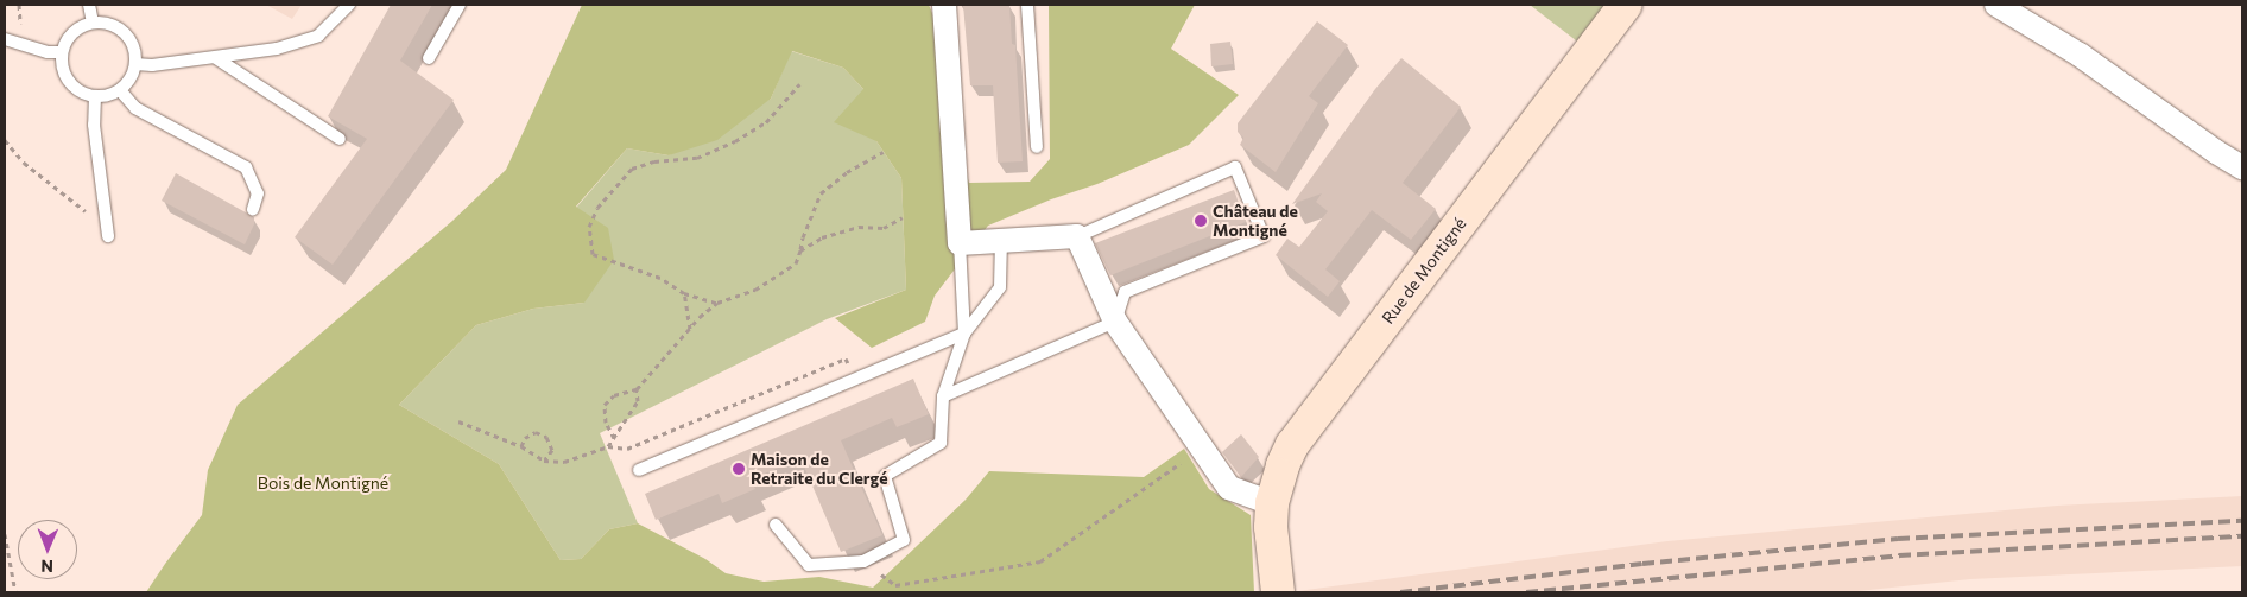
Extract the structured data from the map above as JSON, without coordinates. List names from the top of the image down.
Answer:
{
  "streets": {
    "street": ["Rue de Montigné"]
  },
  "parks": ["Bois de Montigné"],
  "places": ["Château de Montigné", "Maison de Retraite du Clergé"],
  "north": "bottom"
}
